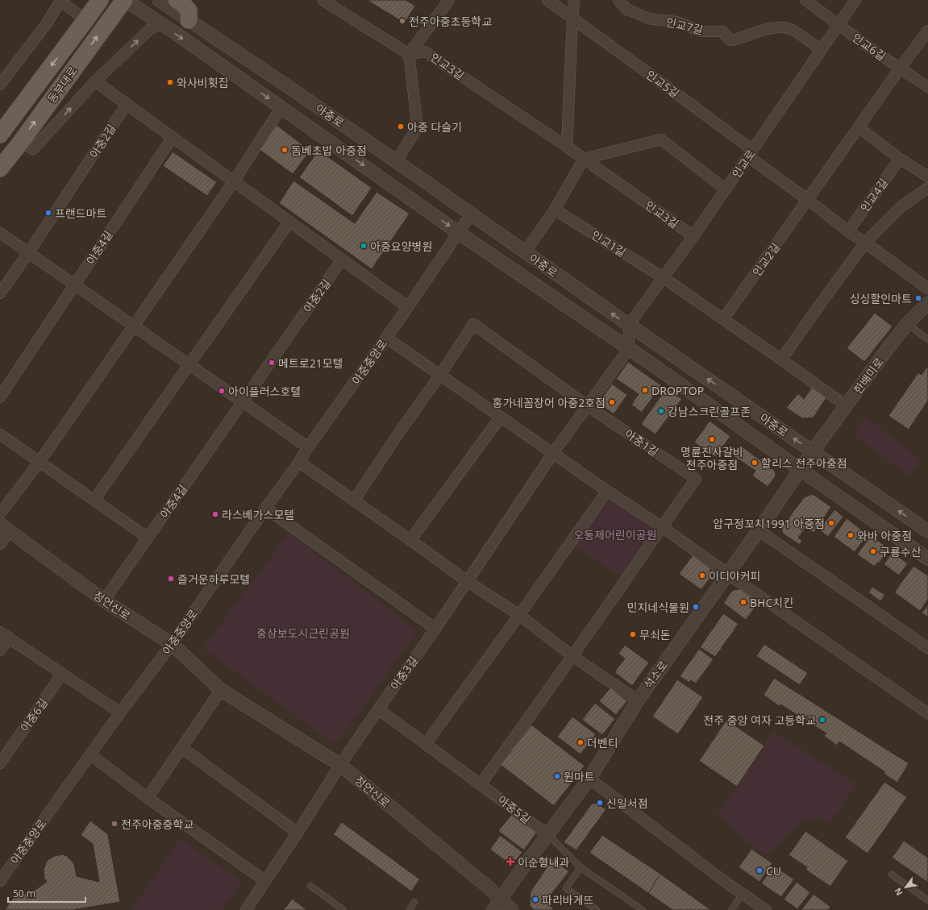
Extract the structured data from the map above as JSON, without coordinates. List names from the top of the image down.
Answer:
{
  "streets": {
    "main road": ["동부대로"],
    "street": [
      "인교7길",
      "인교6길",
      "인교3길",
      "인교5길",
      "아중로",
      "아중2길",
      "인교로",
      "인교4길",
      "인교1길",
      "아중4길",
      "인교2길",
      "아중중앙로",
      "한배미로",
      "아중1길",
      "정언신로",
      "아중3길",
      "석소로",
      "아중6길",
      "아중5길"
    ]
  },
  "crossings": [
    ["인교7길", "인교로"],
    ["인교6길", "인교로"],
    ["인교3길", "인교로"],
    ["인교5길", "인교로"],
    ["동부대로", "아중로"],
    ["아중로", "인교로"],
    ["아중로", "아중중앙로"],
    ["아중로", "한배미로"],
    ["아중로", "석소로"],
    ["아중2길", "아중4길"],
    ["인교로", "인교1길"],
    ["아중4길", "정언신로"],
    ["아중중앙로", "정언신로"],
    ["한배미로", "석소로"],
    ["정언신로", "아중3길"],
    ["정언신로", "석소로"],
    ["아중3길", "아중5길"],
    ["석소로", "아중5길"]
  ],
  "parks": ["오동제어린이공원", "중상보도시근린공원"],
  "places": {
    "other": [
      "전주아중초등학교",
      "와사비횟집",
      "아중 다슬기",
      "돔베초밥 아중점",
      "프랜드마트",
      "아중요양병원",
      "싱싱할인마트",
      "메트로21모텔",
      "DROPTOP",
      "아이플러스호텔",
      "홍가네꼼장어 아중2호점",
      "강남스크린골프존",
      "명륜진사갈비 전주아중점",
      "할리스 전주아중점",
      "라스베가스모텔",
      "압구정꼬치1991 아중점",
      "와바 아중점",
      "구룡수산",
      "이디야커피",
      "즐거운하루모텔",
      "BHC치킨",
      "민지네식물원",
      "무쇠돈",
      "전주 중앙 여자 고등학교",
      "더벤티",
      "원마트",
      "신일서점",
      "전주아중중학교",
      "CU",
      "파리바게뜨"
    ],
    "health": ["이순형내과"]
  },
  "scale_bar": "50 m",
  "north": "bottom left"
}
